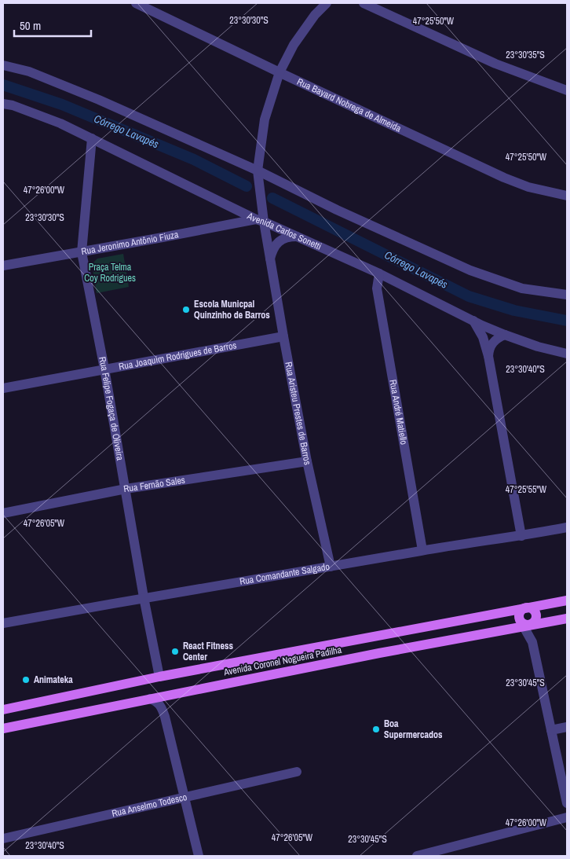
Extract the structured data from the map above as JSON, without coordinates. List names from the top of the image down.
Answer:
{
  "streets": {
    "main road": ["Avenida Coronel Nogueira Padilha"],
    "street": [
      "Rua Bayard Nobrega de Almeida",
      "Avenida Carlos Sonetti",
      "Rua Jeronimo Antônio Fiuza",
      "Rua Joaquim Rodrigues de Barros",
      "Rua Felipe Fogaça de Oliveira",
      "Rua André Matiello",
      "Rua Aristeu Prestes de Barros",
      "Rua Fernão Sales",
      "Rua Comandante Salgado",
      "Rua Anselmo Todesco"
    ]
  },
  "crossings": [
    ["Rua Bayard Nobrega de Almeida", "Rua Aristeu Prestes de Barros"],
    ["Avenida Carlos Sonetti", "Rua Jeronimo Antônio Fiuza"],
    ["Avenida Carlos Sonetti", "Rua Felipe Fogaça de Oliveira"],
    ["Avenida Carlos Sonetti", "Rua André Matiello"],
    ["Avenida Carlos Sonetti", "Rua Aristeu Prestes de Barros"],
    ["Rua Jeronimo Antônio Fiuza", "Rua Felipe Fogaça de Oliveira"],
    ["Rua Jeronimo Antônio Fiuza", "Rua Aristeu Prestes de Barros"],
    ["Rua Joaquim Rodrigues de Barros", "Rua Felipe Fogaça de Oliveira"],
    ["Rua Joaquim Rodrigues de Barros", "Rua Aristeu Prestes de Barros"],
    ["Rua Felipe Fogaça de Oliveira", "Rua Fernão Sales"],
    ["Rua Felipe Fogaça de Oliveira", "Rua Comandante Salgado"],
    ["Rua Felipe Fogaça de Oliveira", "Avenida Coronel Nogueira Padilha"],
    ["Rua André Matiello", "Rua Comandante Salgado"],
    ["Rua Aristeu Prestes de Barros", "Rua Fernão Sales"],
    ["Rua Aristeu Prestes de Barros", "Rua Comandante Salgado"]
  ],
  "water": ["Córrego Lavapés"],
  "parks": ["Praça Telma Coy Rodrigues"],
  "places": [
    "Escola Municpal Quinzinho de Barros",
    "React Fitness Center",
    "Animateka",
    "Boa Supermercados"
  ],
  "scale_bar": "50 m",
  "coordinates": [
    "23°30'30\"S",
    "47°25'50\"W",
    "23°30'35\"S",
    "47°26'00\"W",
    "23°30'40\"S",
    "47°25'55\"W",
    "47°26'05\"W",
    "23°30'45\"S"
  ]
}
